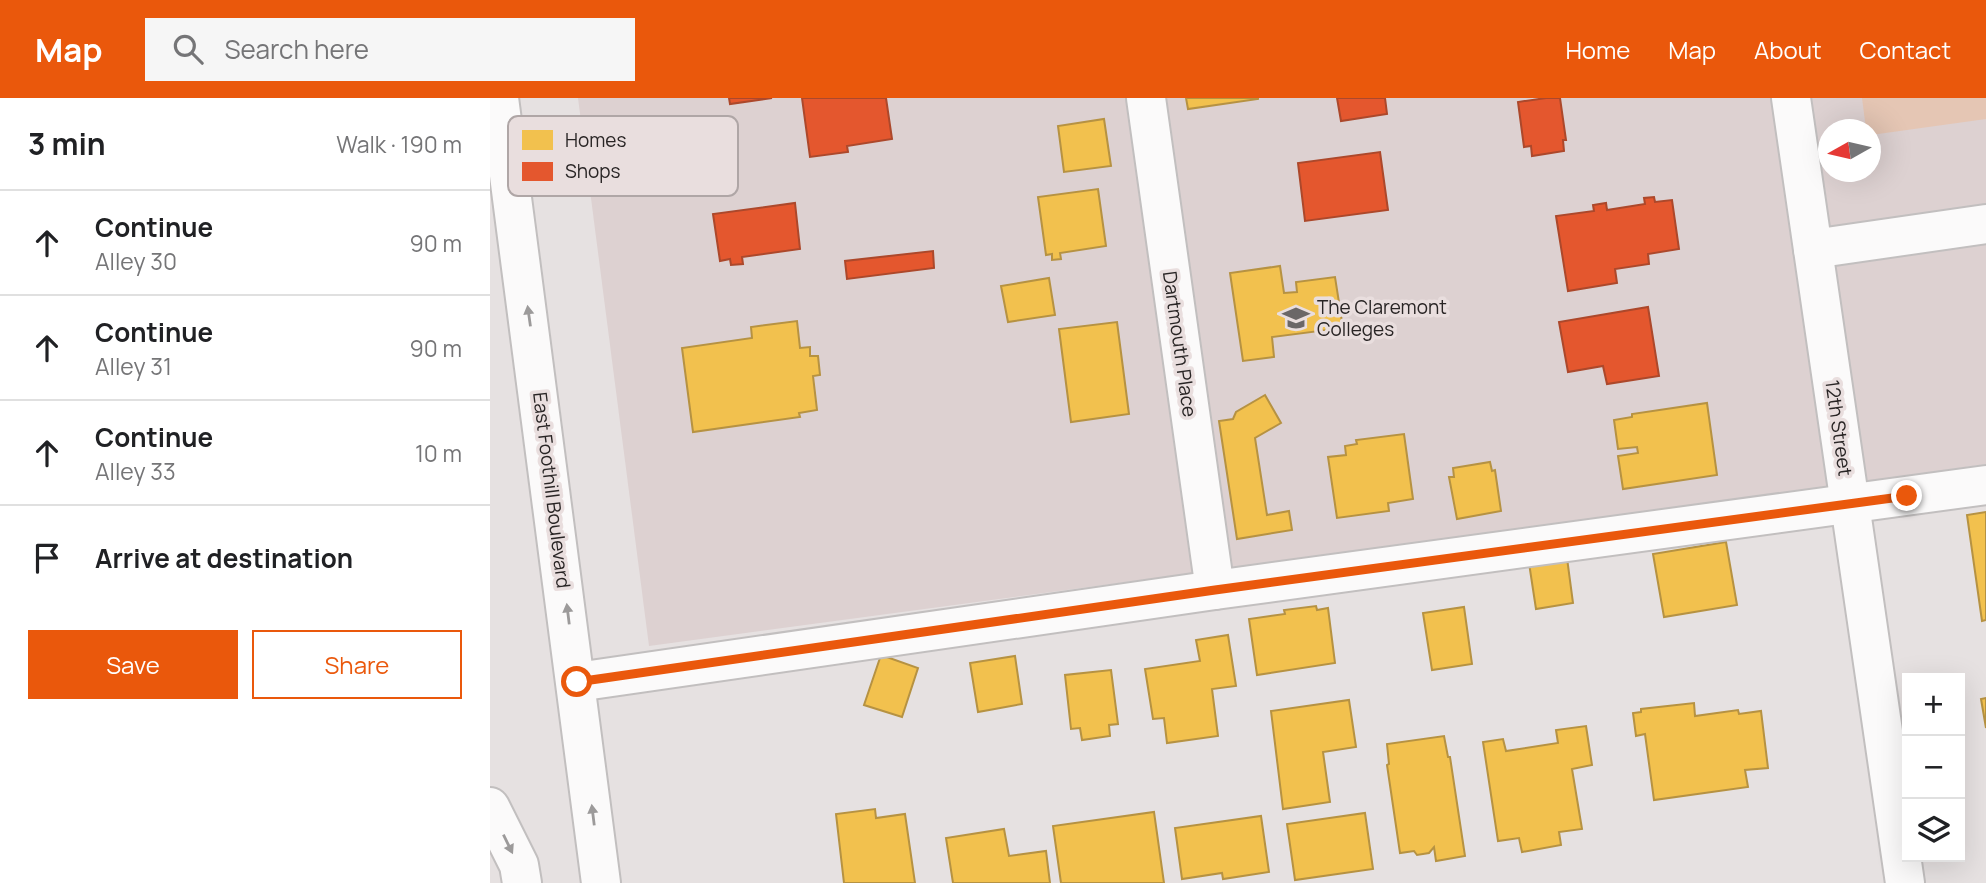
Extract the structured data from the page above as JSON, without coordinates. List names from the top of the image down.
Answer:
{
  "streets": {
    "main road": ["Dartmouth Place", "12th Street", "East Foothill Boulevard"]
  },
  "one_way": ["East Foothill Boulevard"],
  "places": {
    "school or university": ["The Claremont Colleges"]
  },
  "legend": ["Homes", "Shops"],
  "north": "left",
  "page": {
    "header": "Map",
    "search": "Search here",
    "nav": [
      "Home",
      "Map",
      "About",
      "Contact"
    ],
    "heading": ["3 min", "Walk · 190 m"],
    "list": [
      ["Continue", "Alley 30", "90 m"],
      ["Continue", "Alley 31", "90 m"],
      ["Continue", "Alley 33", "10 m"],
      "Arrive at destination"
    ],
    "buttons": ["Save", "Share"],
    "map_buttons": ["+", "−"]
  }
}
